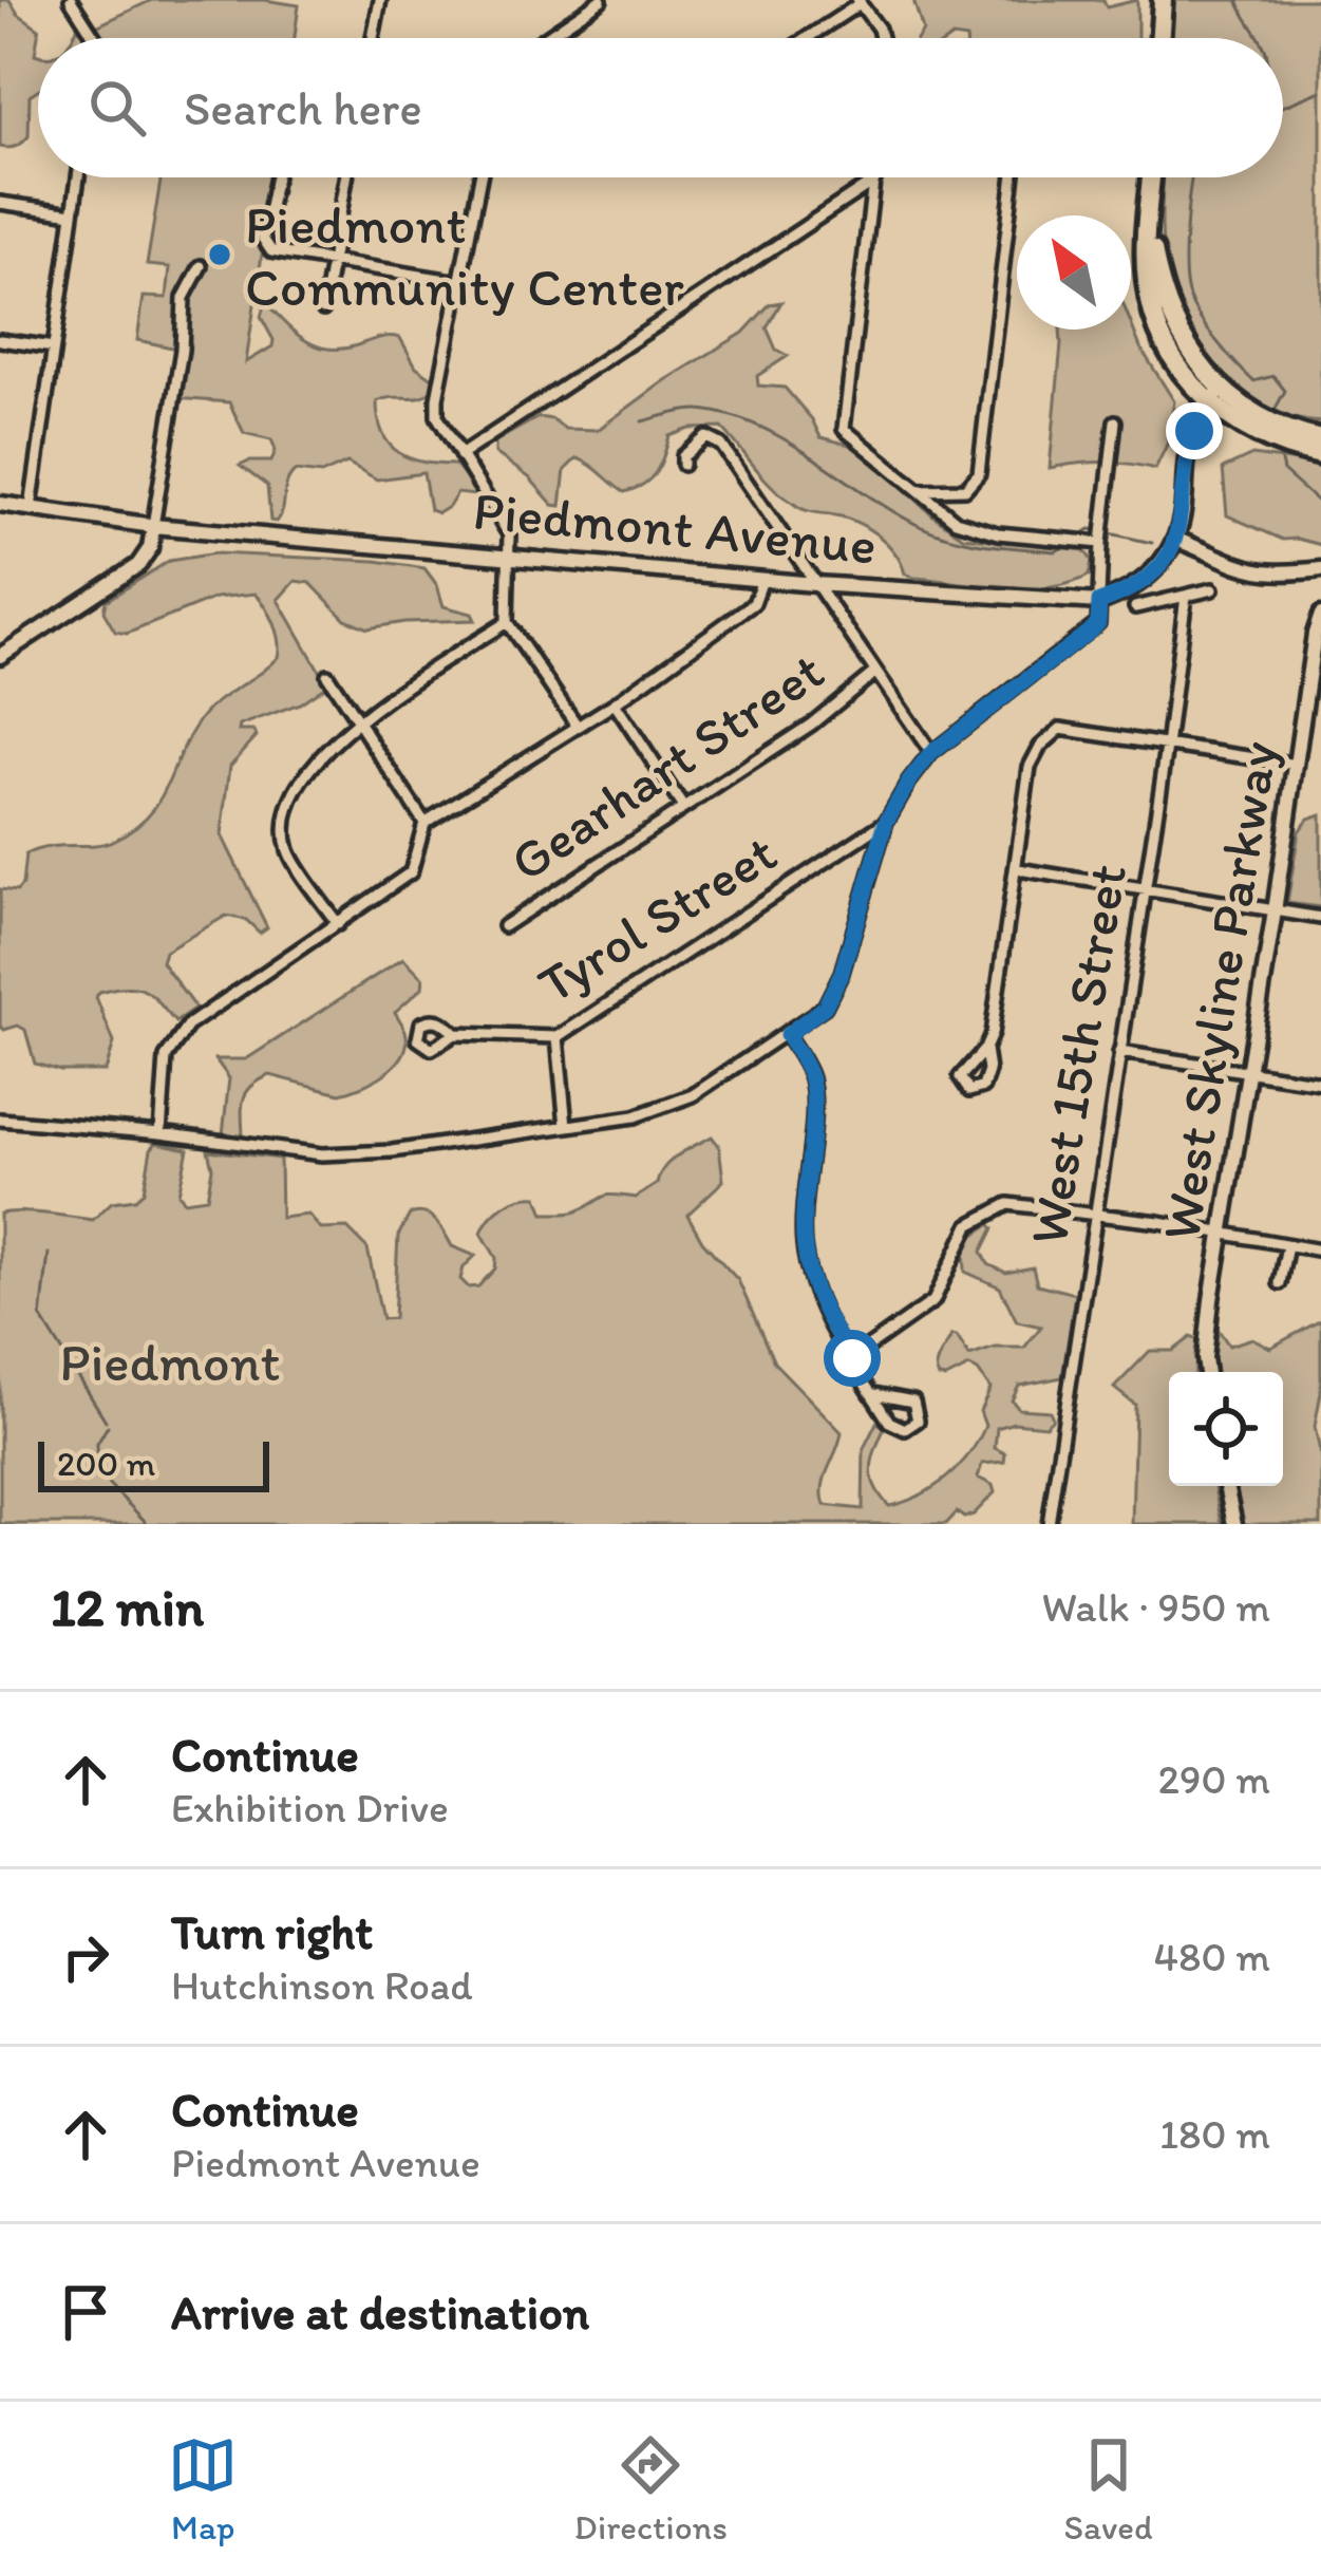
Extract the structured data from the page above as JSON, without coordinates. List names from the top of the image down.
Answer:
{
  "streets": {
    "main road": ["Piedmont Avenue", "West Skyline Parkway"],
    "street": ["Gearhart Street", "Tyrol Street", "West 15th Street"]
  },
  "parks": ["Piedmont"],
  "places": ["Piedmont Community Center"],
  "scale_bar": "200 m",
  "north": "top left",
  "page": {
    "search": "Search here",
    "scale": "200 m",
    "heading": ["12 min", "Walk · 950 m"],
    "list": [
      ["Continue", "Exhibition Drive", "290 m"],
      ["Turn right", "Hutchinson Road", "480 m"],
      ["Continue", "Piedmont Avenue", "180 m"],
      "Arrive at destination"
    ],
    "nav": ["Map", "Directions", "Saved"]
  }
}
